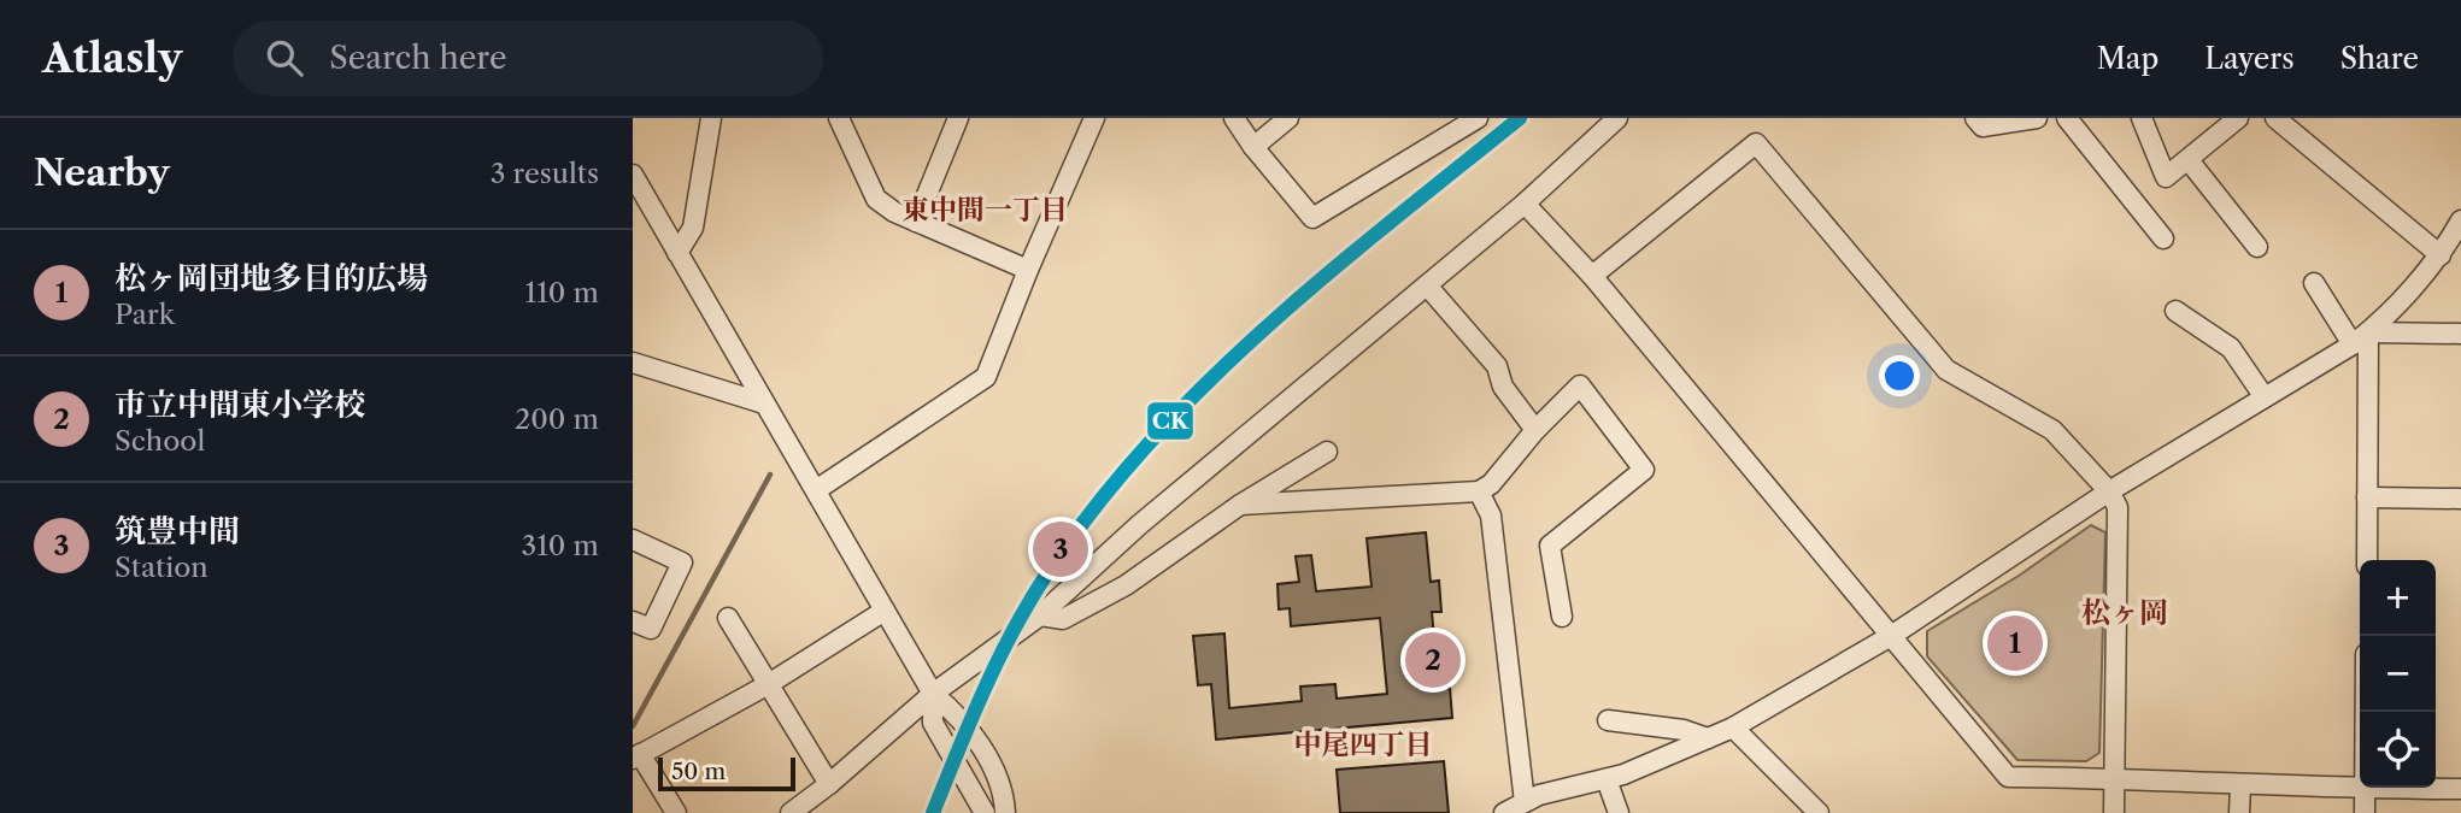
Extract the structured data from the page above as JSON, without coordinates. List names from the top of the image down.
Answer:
{
  "districts": ["東中間一丁目", "松ヶ岡", "中尾四丁目"],
  "lines": ["transit line CK"],
  "scale_bar": "50 m",
  "page": {
    "header": "Atlasly",
    "search": "Search here",
    "nav": ["Map", "Layers", "Share"],
    "heading": ["Nearby", "3 results"],
    "list": [
      {
        "mark": "1",
        "name": "松ヶ岡団地多目的広場",
        "note": "Park",
        "value": "110 m"
      },
      {
        "mark": "2",
        "name": "市立中間東小学校",
        "note": "School",
        "value": "200 m"
      },
      {
        "mark": "3",
        "name": "筑豊中間",
        "note": "Station",
        "value": "310 m"
      }
    ],
    "pins": ["3", "1", "2"],
    "map_buttons": ["+", "−"],
    "scale": "50 m"
  }
}
